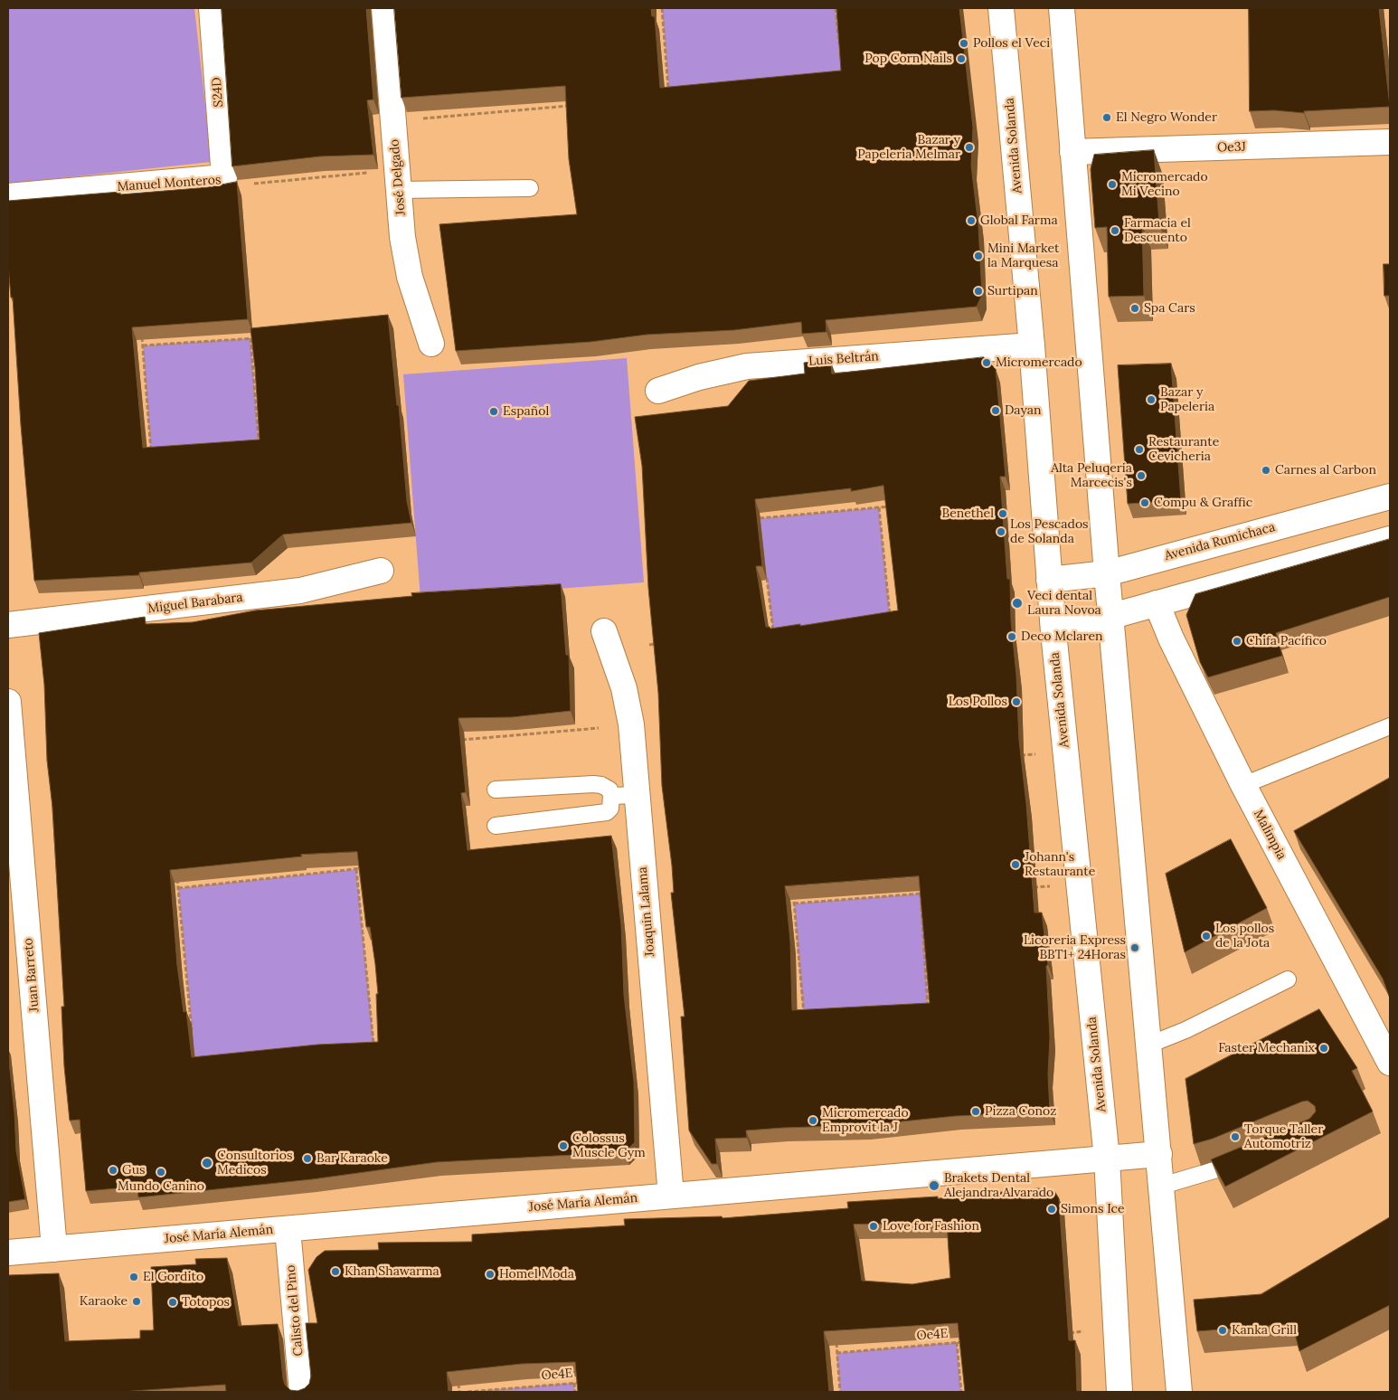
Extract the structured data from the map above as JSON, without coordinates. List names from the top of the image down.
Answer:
{
  "streets": {
    "street": [
      "S24D",
      "Avenida Solanda",
      "Oe3J",
      "José Delgado",
      "Manuel Monteros",
      "Luis Beltrán",
      "Avenida Rumichaca",
      "Miguel Barabara",
      "Malimpia",
      "Joaquin Lalama",
      "Juan Barreto",
      "José María Alemán",
      "Calisto del Pino"
    ],
    "path": ["Oe4E"]
  },
  "crossings": [
    ["S24D", "Manuel Monteros"],
    ["Avenida Solanda", "Luis Beltrán"],
    ["Avenida Solanda", "Avenida Rumichaca"],
    ["Avenida Solanda", "José María Alemán"],
    ["Joaquin Lalama", "José María Alemán"],
    ["Juan Barreto", "José María Alemán"],
    ["José María Alemán", "Calisto del Pino"]
  ],
  "places": [
    "Pollos el Veci",
    "Pop Corn Nails",
    "El Negro Wonder",
    "Bazar y Papeleria Melmar",
    "Micromercado Mi Vecino",
    "Global Farma",
    "Farmacia el Descuento",
    "Mini Market la Marquesa",
    "Surtipan",
    "Spa Cars",
    "Micromercado",
    "Bazar y Papeleria",
    "Dayan",
    "Español",
    "Restaurante Cevicheria",
    "Carnes al Carbon",
    "Alta Peluqeria Marcecis's",
    "Compu & Graffic",
    "Benethel",
    "Los Pescados de Solanda",
    "Veci dental Laura Novoa",
    "Deco Mclaren",
    "Chifa Pacífico",
    "Los Pollos",
    "Johann's Restaurante",
    "Los pollos de la Jota",
    "Licoreria Express BBT1+ 24Horas",
    "Faster Mechanix",
    "Pizza Conoz",
    "Micromercado Emprovit la J",
    "Torque Taller Automotriz",
    "Colossus Muscle Gym",
    "Bar Karaoke",
    "Consultorios Medicos",
    "Gus",
    "Mundo Canino",
    "Brakets Dental Alejandra Alvarado",
    "Simons Ice",
    "Love for Fashion",
    "Khan Shawarma",
    "Homel Moda",
    "El Gordito",
    "Karaoke",
    "Totopos",
    "Kanka Grill"
  ]
}
